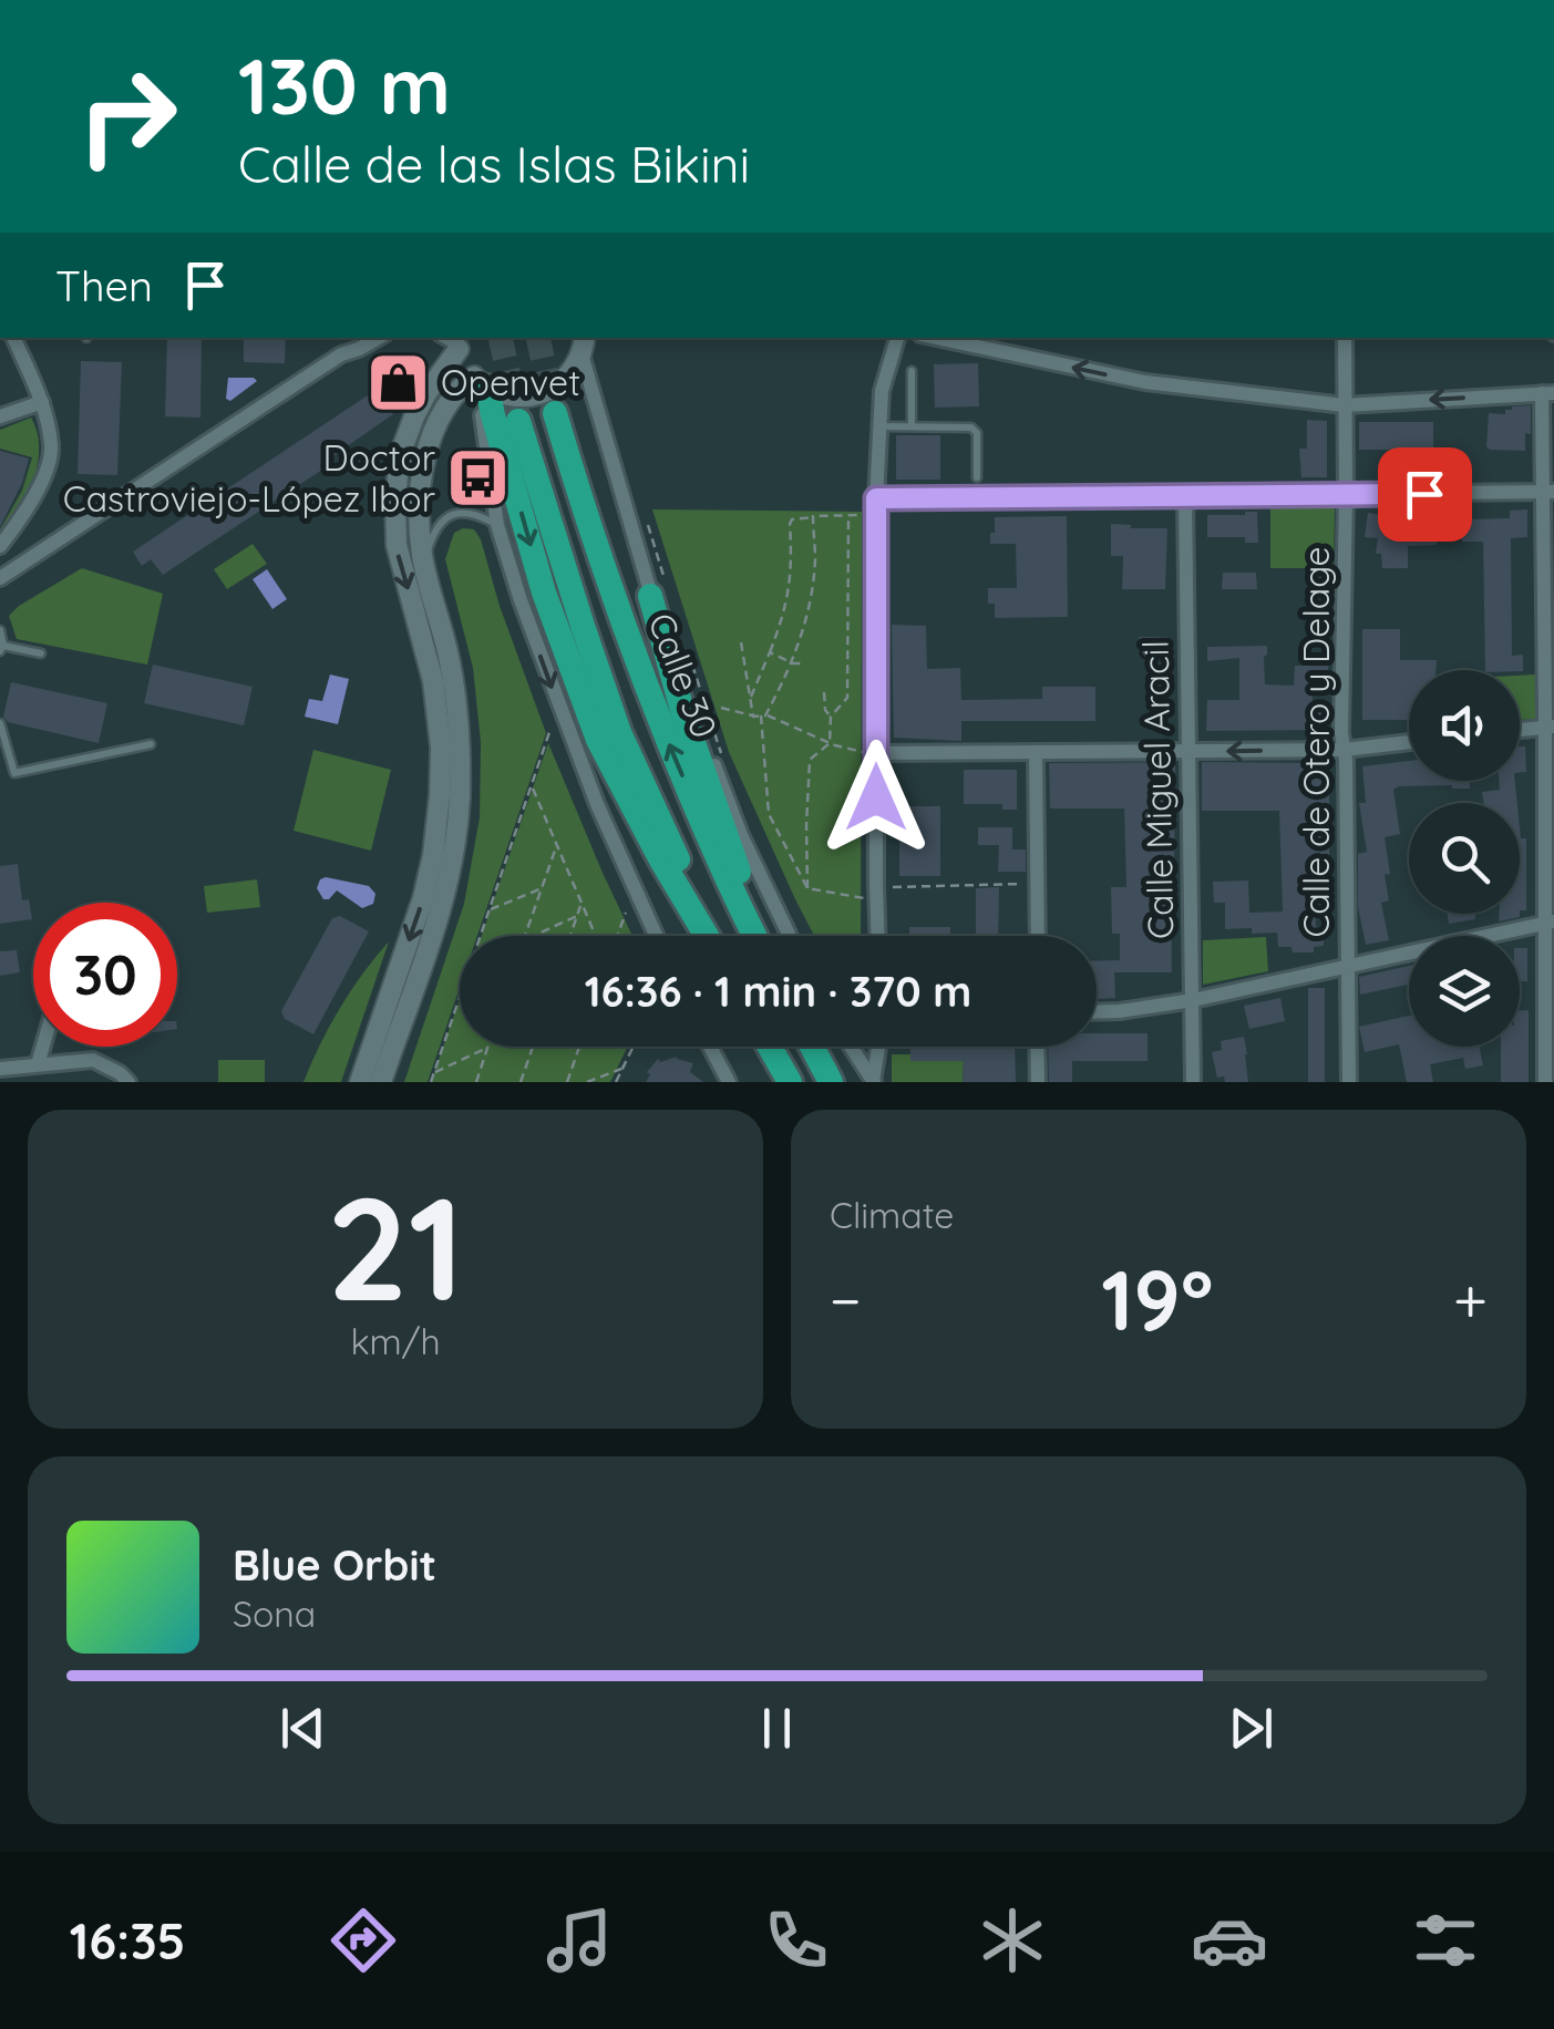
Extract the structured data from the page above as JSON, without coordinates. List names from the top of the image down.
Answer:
{
  "streets": {
    "highway": ["Calle 30"],
    "street": ["Calle de Otero y Delage", "Calle Miguel Aracil"]
  },
  "places": {
    "shop": ["Openvet"],
    "bus stop": ["Doctor Castroviejo-López Ibor"]
  },
  "page": {
    "turn": ["130 m", "Calle de las Islas Bikini"],
    "then": "Then",
    "limit": "30",
    "trip": "16:36 · 1 min · 370 m",
    "tile": [
      ["21", "km/h"],
      "Climate"
    ],
    "heat": ["−", "19°", "+"],
    "song": ["Blue Orbit", "Sona"],
    "tabs": "16:35"
  }
}
